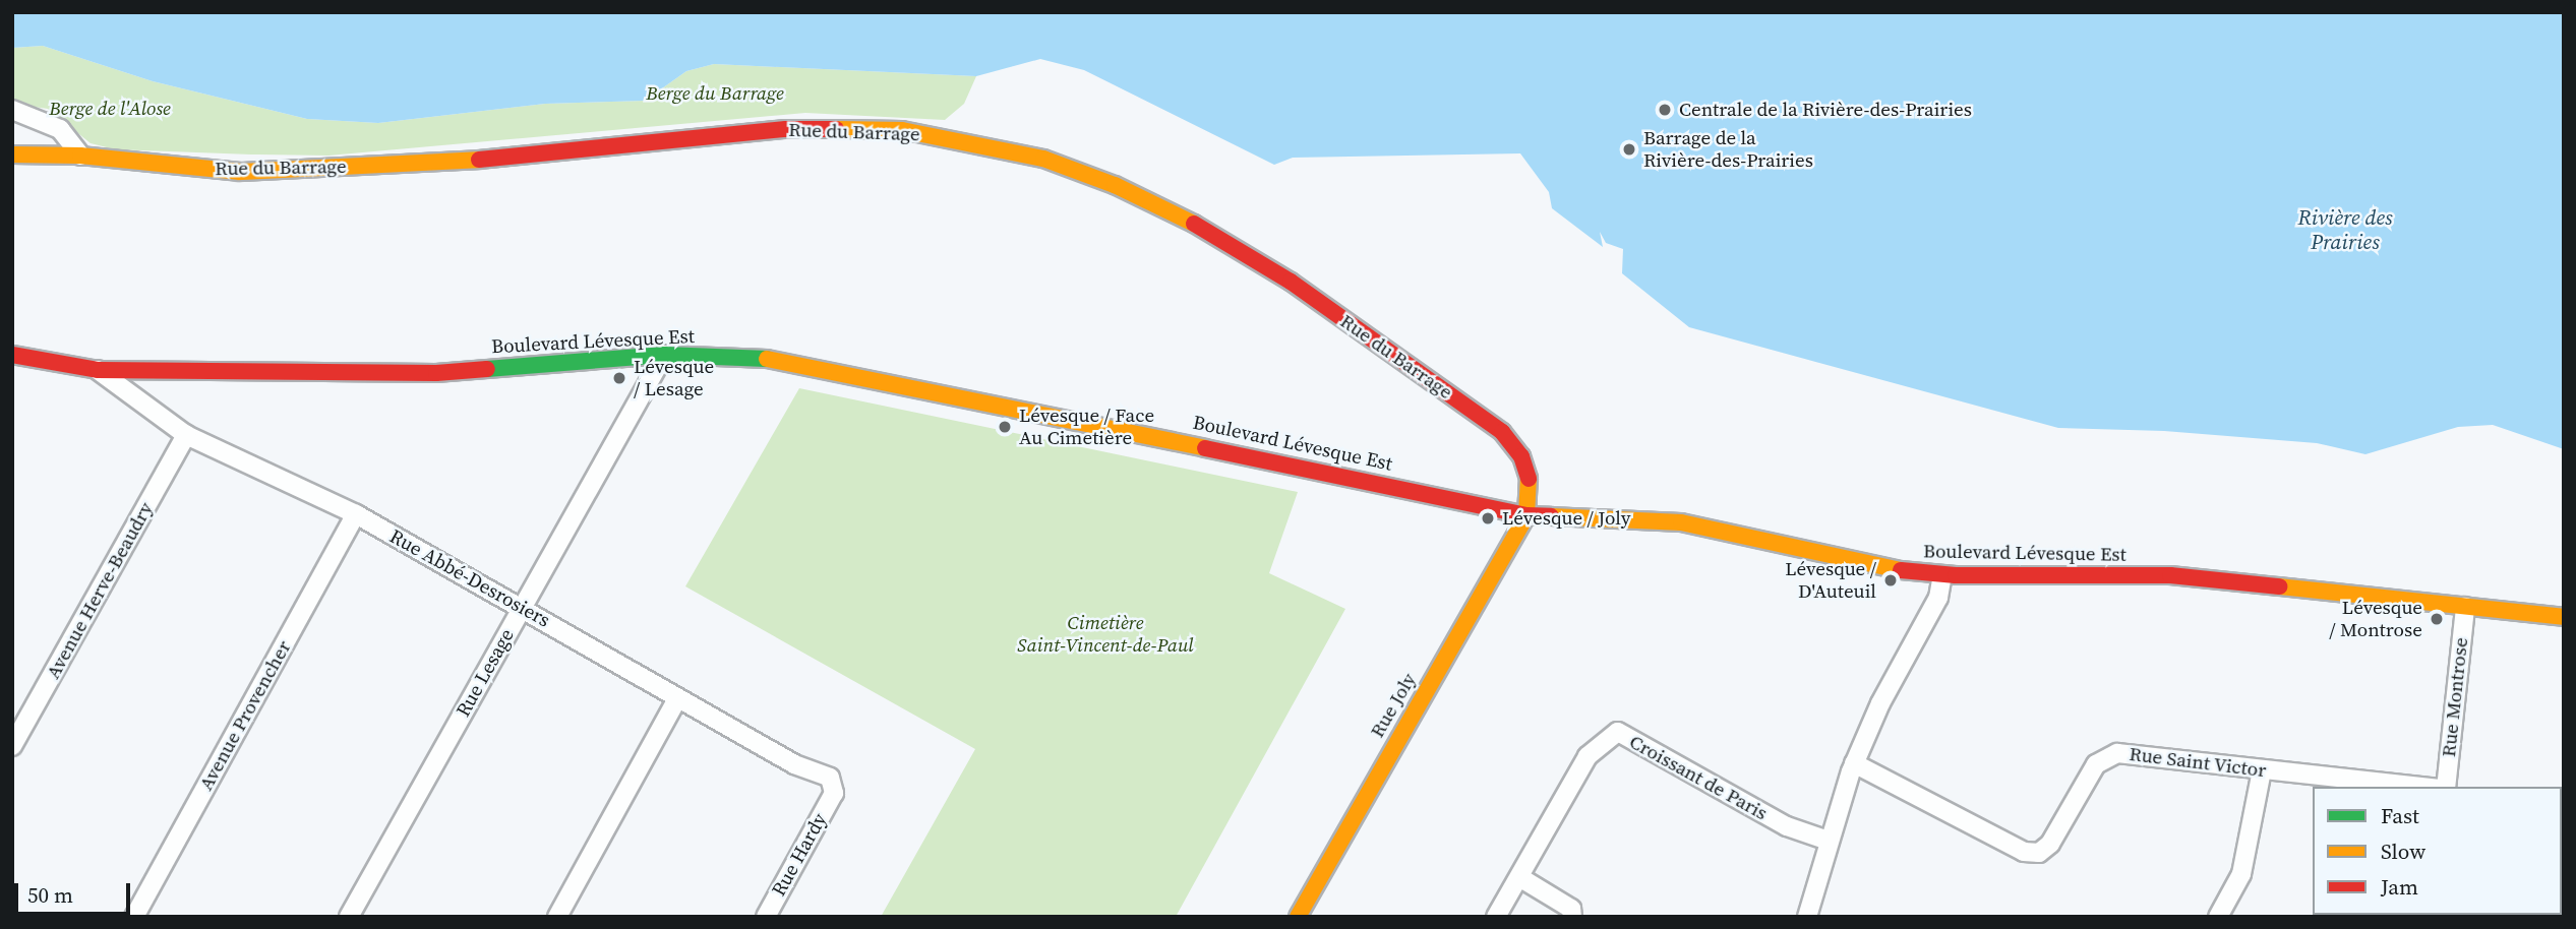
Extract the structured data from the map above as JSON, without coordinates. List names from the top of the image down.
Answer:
{
  "streets": {
    "street": [
      "Rue du Barrage",
      "Boulevard Lévesque Est",
      "Rue Abbé-Desrosiers",
      "Avenue Herve-Beaudry",
      "Rue Lesage",
      "Rue Montrose",
      "Rue Joly",
      "Avenue Provencher",
      "Rue Saint Victor",
      "Croissant de Paris",
      "Rue Hardy"
    ]
  },
  "crossings": [
    ["Rue du Barrage", "Boulevard Lévesque Est"],
    ["Rue du Barrage", "Rue Joly"],
    ["Boulevard Lévesque Est", "Rue Abbé-Desrosiers"],
    ["Boulevard Lévesque Est", "Rue Lesage"],
    ["Boulevard Lévesque Est", "Rue Montrose"],
    ["Boulevard Lévesque Est", "Rue Joly"],
    ["Rue Abbé-Desrosiers", "Avenue Herve-Beaudry"],
    ["Rue Abbé-Desrosiers", "Rue Lesage"],
    ["Rue Abbé-Desrosiers", "Avenue Provencher"],
    ["Rue Abbé-Desrosiers", "Rue Hardy"]
  ],
  "water": ["Rivière des Prairies"],
  "parks": ["Berge du Barrage", "Berge de l'Alose", "Cimetière Saint-Vincent-de-Paul"],
  "places": [
    "Centrale de la Rivière-des-Prairies",
    "Barrage de la Rivière-des-Prairies",
    "Lévesque / Lesage",
    "Lévesque / Face Au Cimetière",
    "Lévesque / Joly",
    "Lévesque / D'Auteuil",
    "Lévesque / Montrose"
  ],
  "legend": ["Fast", "Slow", "Jam"],
  "scale_bar": "50 m"
}
